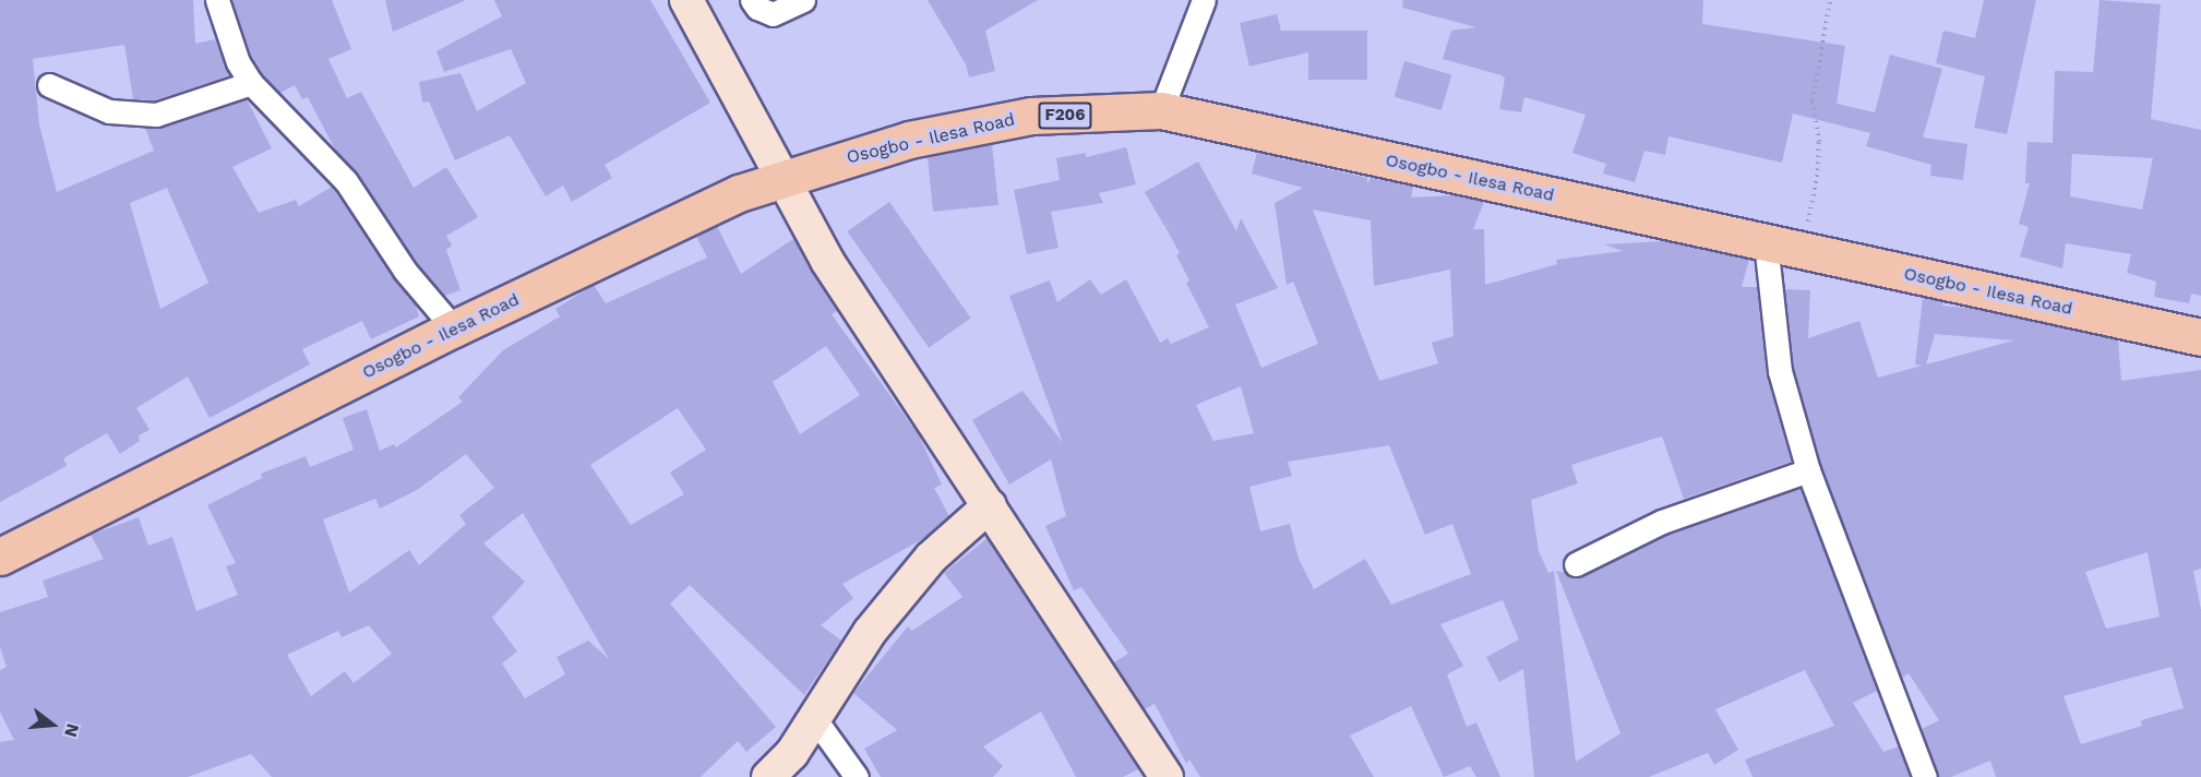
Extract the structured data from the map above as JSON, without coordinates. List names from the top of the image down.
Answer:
{
  "streets": {
    "main road": ["F206", "Osogbo - Ilesa Road"]
  },
  "north": "right"
}
